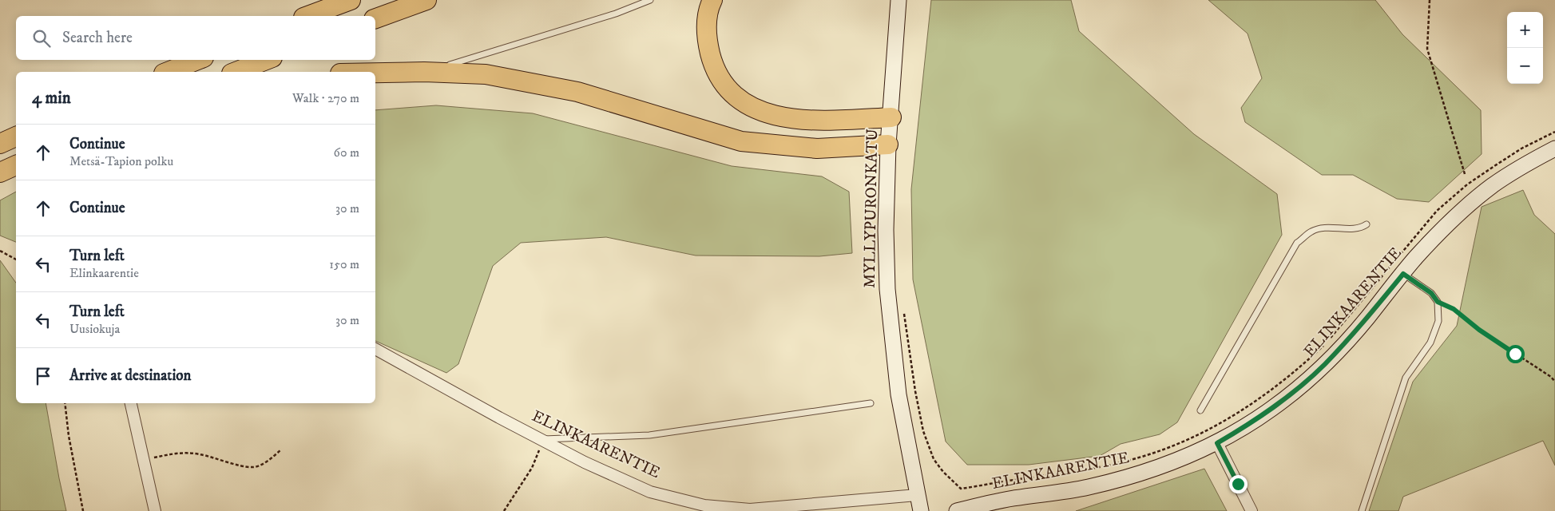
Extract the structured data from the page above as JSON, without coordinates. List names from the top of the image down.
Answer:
{
  "streets": {
    "street": ["MYLLYPURONKATU", "ELINKAARENTIE"]
  },
  "crossings": [
    ["MYLLYPURONKATU", "ELINKAARENTIE"]
  ],
  "page": {
    "map_buttons": ["+", "−"],
    "search": "Search here",
    "heading": ["4 min", "Walk · 270 m"],
    "list": [
      ["Continue", "Metsä-Tapion polku", "60 m"],
      ["Continue", "30 m"],
      ["Turn left", "Elinkaarentie", "150 m"],
      ["Turn left", "Uusiokuja", "30 m"],
      "Arrive at destination"
    ]
  }
}
